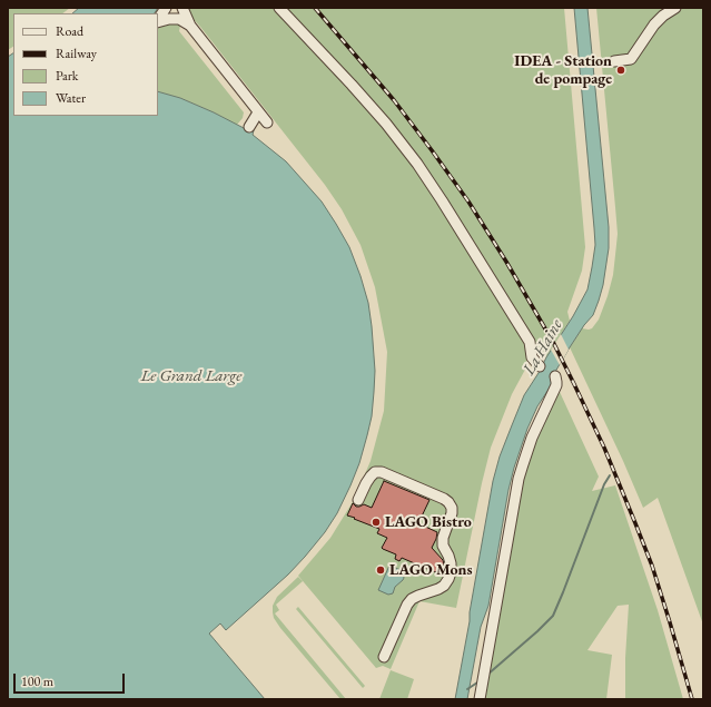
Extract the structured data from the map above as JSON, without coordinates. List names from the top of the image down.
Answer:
{
  "water": ["La Haine", "Le Grand Large"],
  "places": ["IDEA - Station de pompage", "LAGO Bistro", "LAGO Mons"],
  "legend": [
    "Road",
    "Railway",
    "Park",
    "Water"
  ],
  "scale_bar": "100 m"
}
